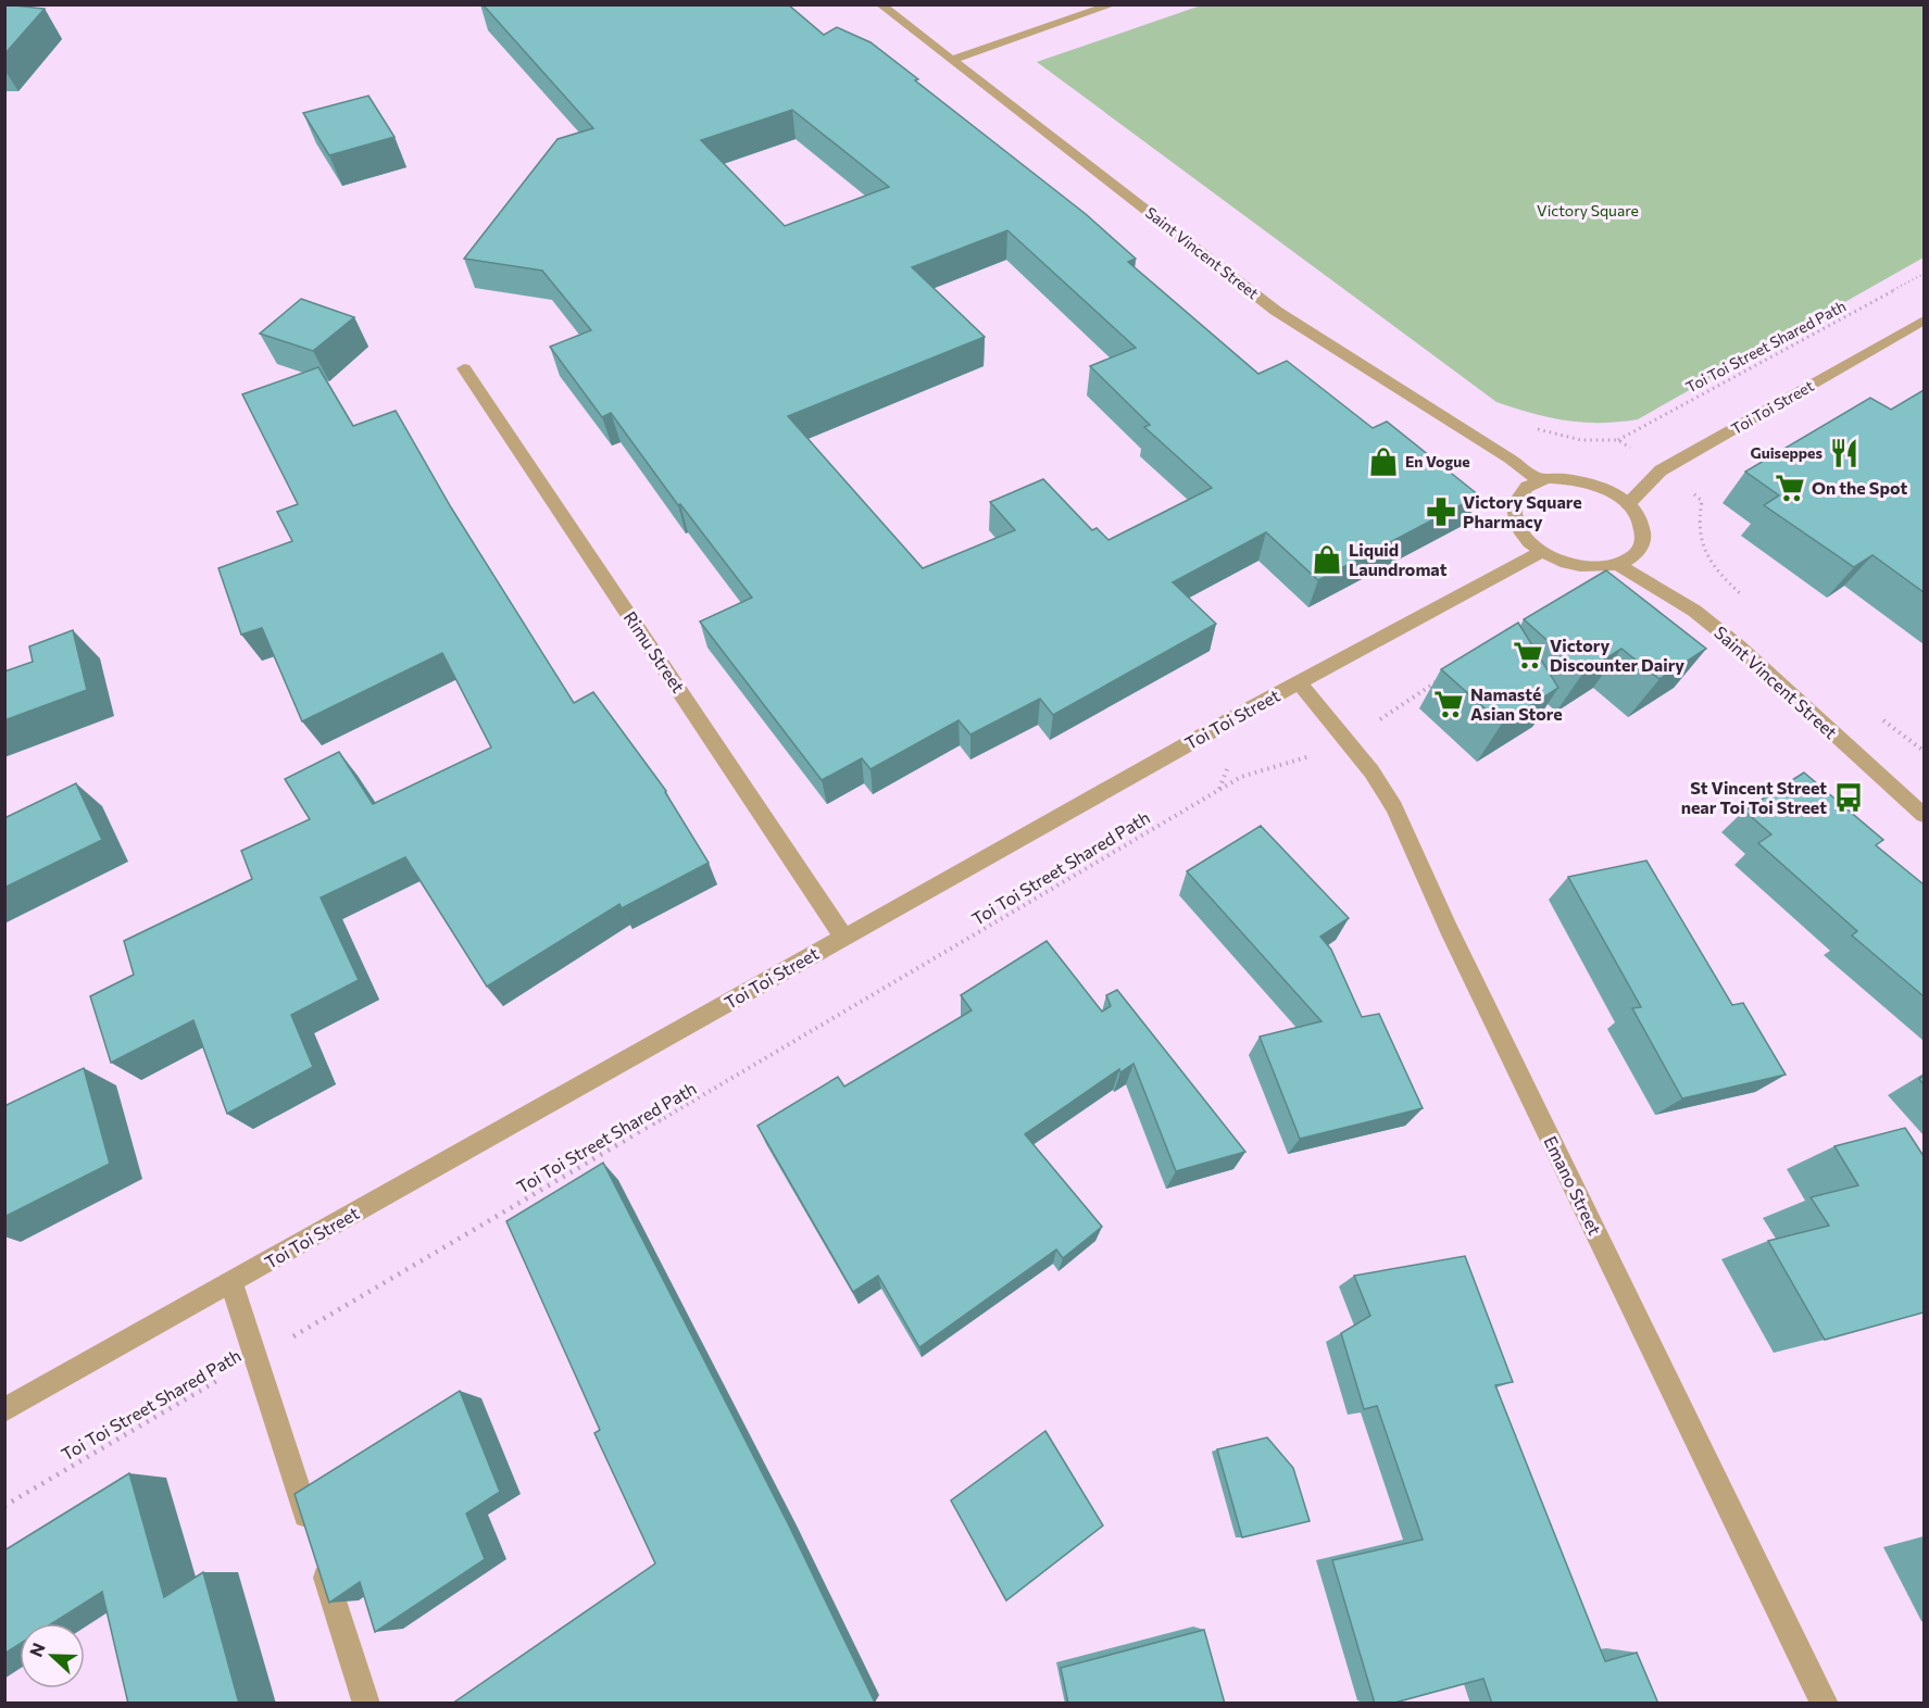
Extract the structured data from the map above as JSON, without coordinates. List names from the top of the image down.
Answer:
{
  "streets": {
    "street": [
      "Saint Vincent Street",
      "Toi Toi Street",
      "Rimu Street",
      "Emano Street"
    ],
    "path": ["Toi Toi Street Shared Path"]
  },
  "crossings": [
    ["Saint Vincent Street", "Toi Toi Street"],
    ["Toi Toi Street", "Rimu Street"],
    ["Toi Toi Street", "Emano Street"]
  ],
  "parks": ["Victory Square"],
  "places": {
    "restaurant": ["Guiseppes"],
    "shop": ["En Vogue", "Liquid Laundromat"],
    "supermarket": ["On the Spot", "Victory Discounter Dairy", "Namasté Asian Store"],
    "pharmacy": ["Victory Square Pharmacy"],
    "bus stop": ["St Vincent Street near Toi Toi Street"]
  },
  "north": "left"
}
